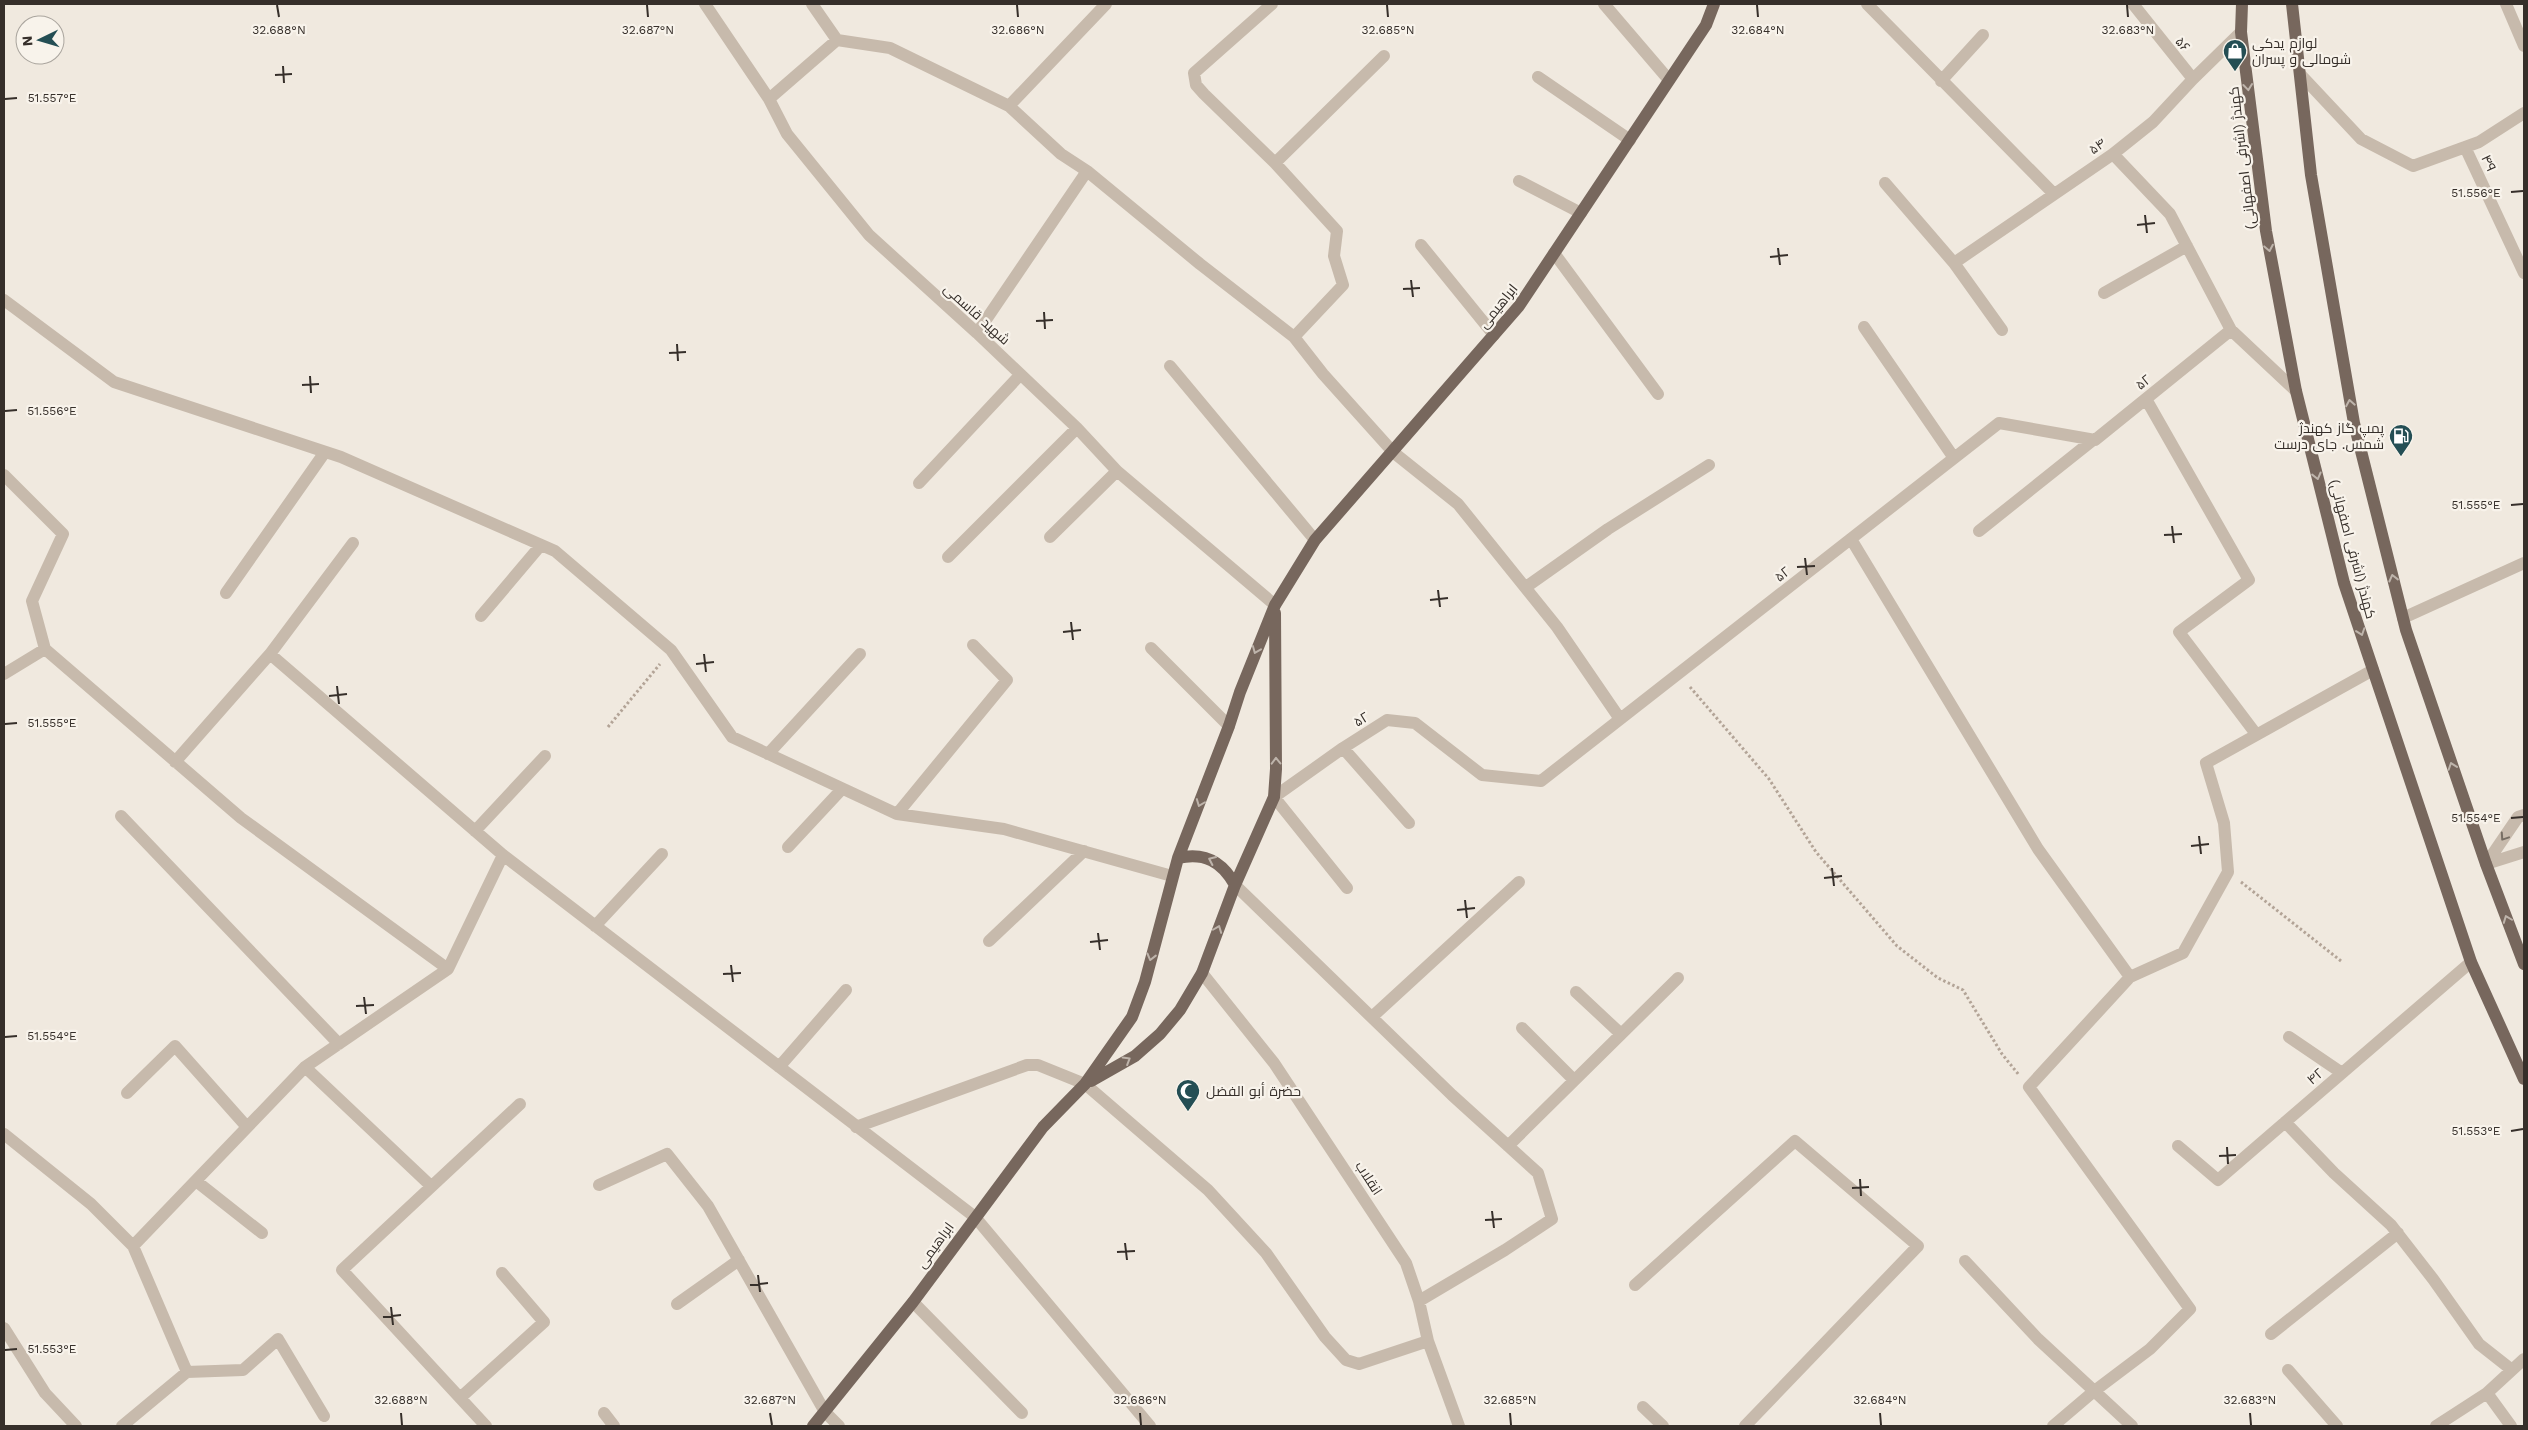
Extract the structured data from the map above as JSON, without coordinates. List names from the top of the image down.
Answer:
{
  "streets": {
    "main road": ["کهندژ (اشرفی اصفهانی)", "ابراهیمی"],
    "street": [
      "۵۶",
      "۵۴",
      "۴۹",
      "شهید قاسمی",
      "۵۲",
      "۴۲",
      "انقلاب"
    ]
  },
  "crossings": [
    ["۵۶", "۵۴"],
    ["۵۴", "کهندژ (اشرفی اصفهانی)"],
    ["کهندژ (اشرفی اصفهانی)", "۴۲"],
    ["ابراهیمی", "شهید قاسمی"]
  ],
  "places": {
    "shop": ["لوازم یدکی شومالی و پسران"],
    "fuel station": ["پمپ گاز کهندژ شمس. جای درست"],
    "mosque": ["حضرة أبو الفضل"]
  },
  "north": "left",
  "coordinates": [
    "32.688°N",
    "32.687°N",
    "32.686°N",
    "32.685°N",
    "32.684°N",
    "32.683°N",
    "51.557°E",
    "51.556°E",
    "51.555°E",
    "51.554°E",
    "51.553°E"
  ]
}
